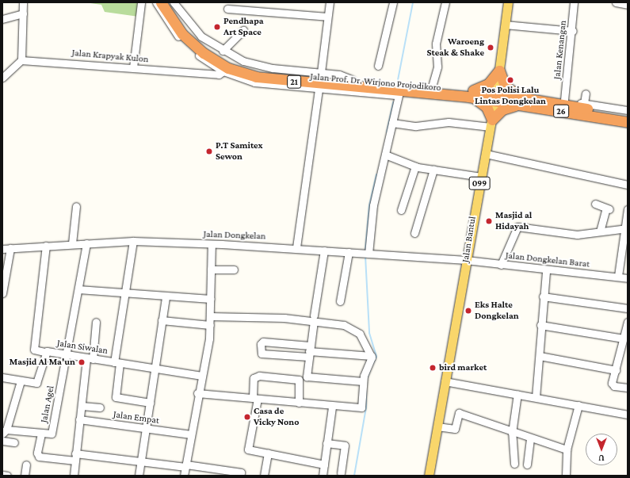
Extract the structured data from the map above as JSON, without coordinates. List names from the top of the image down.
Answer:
{
  "streets": {
    "highway": ["21", "Jalan Prof. Dr. Wirjono Projodikoro", "26"],
    "main road": ["099", "Jalan Bantul"],
    "street": [
      "Jalan Kenangan",
      "Jalan Krapyak Kulon",
      "Jalan Dongkelan",
      "Jalan Dongkelan Barat",
      "Jalan Siwalan",
      "Jalan Agel",
      "Jalan Empat"
    ]
  },
  "crossings": [
    ["21", "Jalan Prof. Dr. Wirjono Projodikoro"],
    ["Jalan Prof. Dr. Wirjono Projodikoro", "26"],
    ["Jalan Prof. Dr. Wirjono Projodikoro", "Jalan Bantul"],
    ["26", "Jalan Bantul"],
    ["Jalan Dongkelan", "Jalan Bantul"],
    ["Jalan Dongkelan", "Jalan Dongkelan Barat"],
    ["Jalan Bantul", "Jalan Dongkelan Barat"],
    ["Jalan Siwalan", "Jalan Agel"]
  ],
  "places": [
    "Pendhapa Art Space",
    "Waroeng Steak & Shake",
    "Pos Polisi Lalu Lintas Dongkelan",
    "P.T Samitex Sewon",
    "Masjid al Hidayah",
    "Eks Halte Dongkelan",
    "Masjid Al Ma'un",
    "bird market",
    "Casa de Vicky Nono"
  ],
  "north": "bottom"
}
